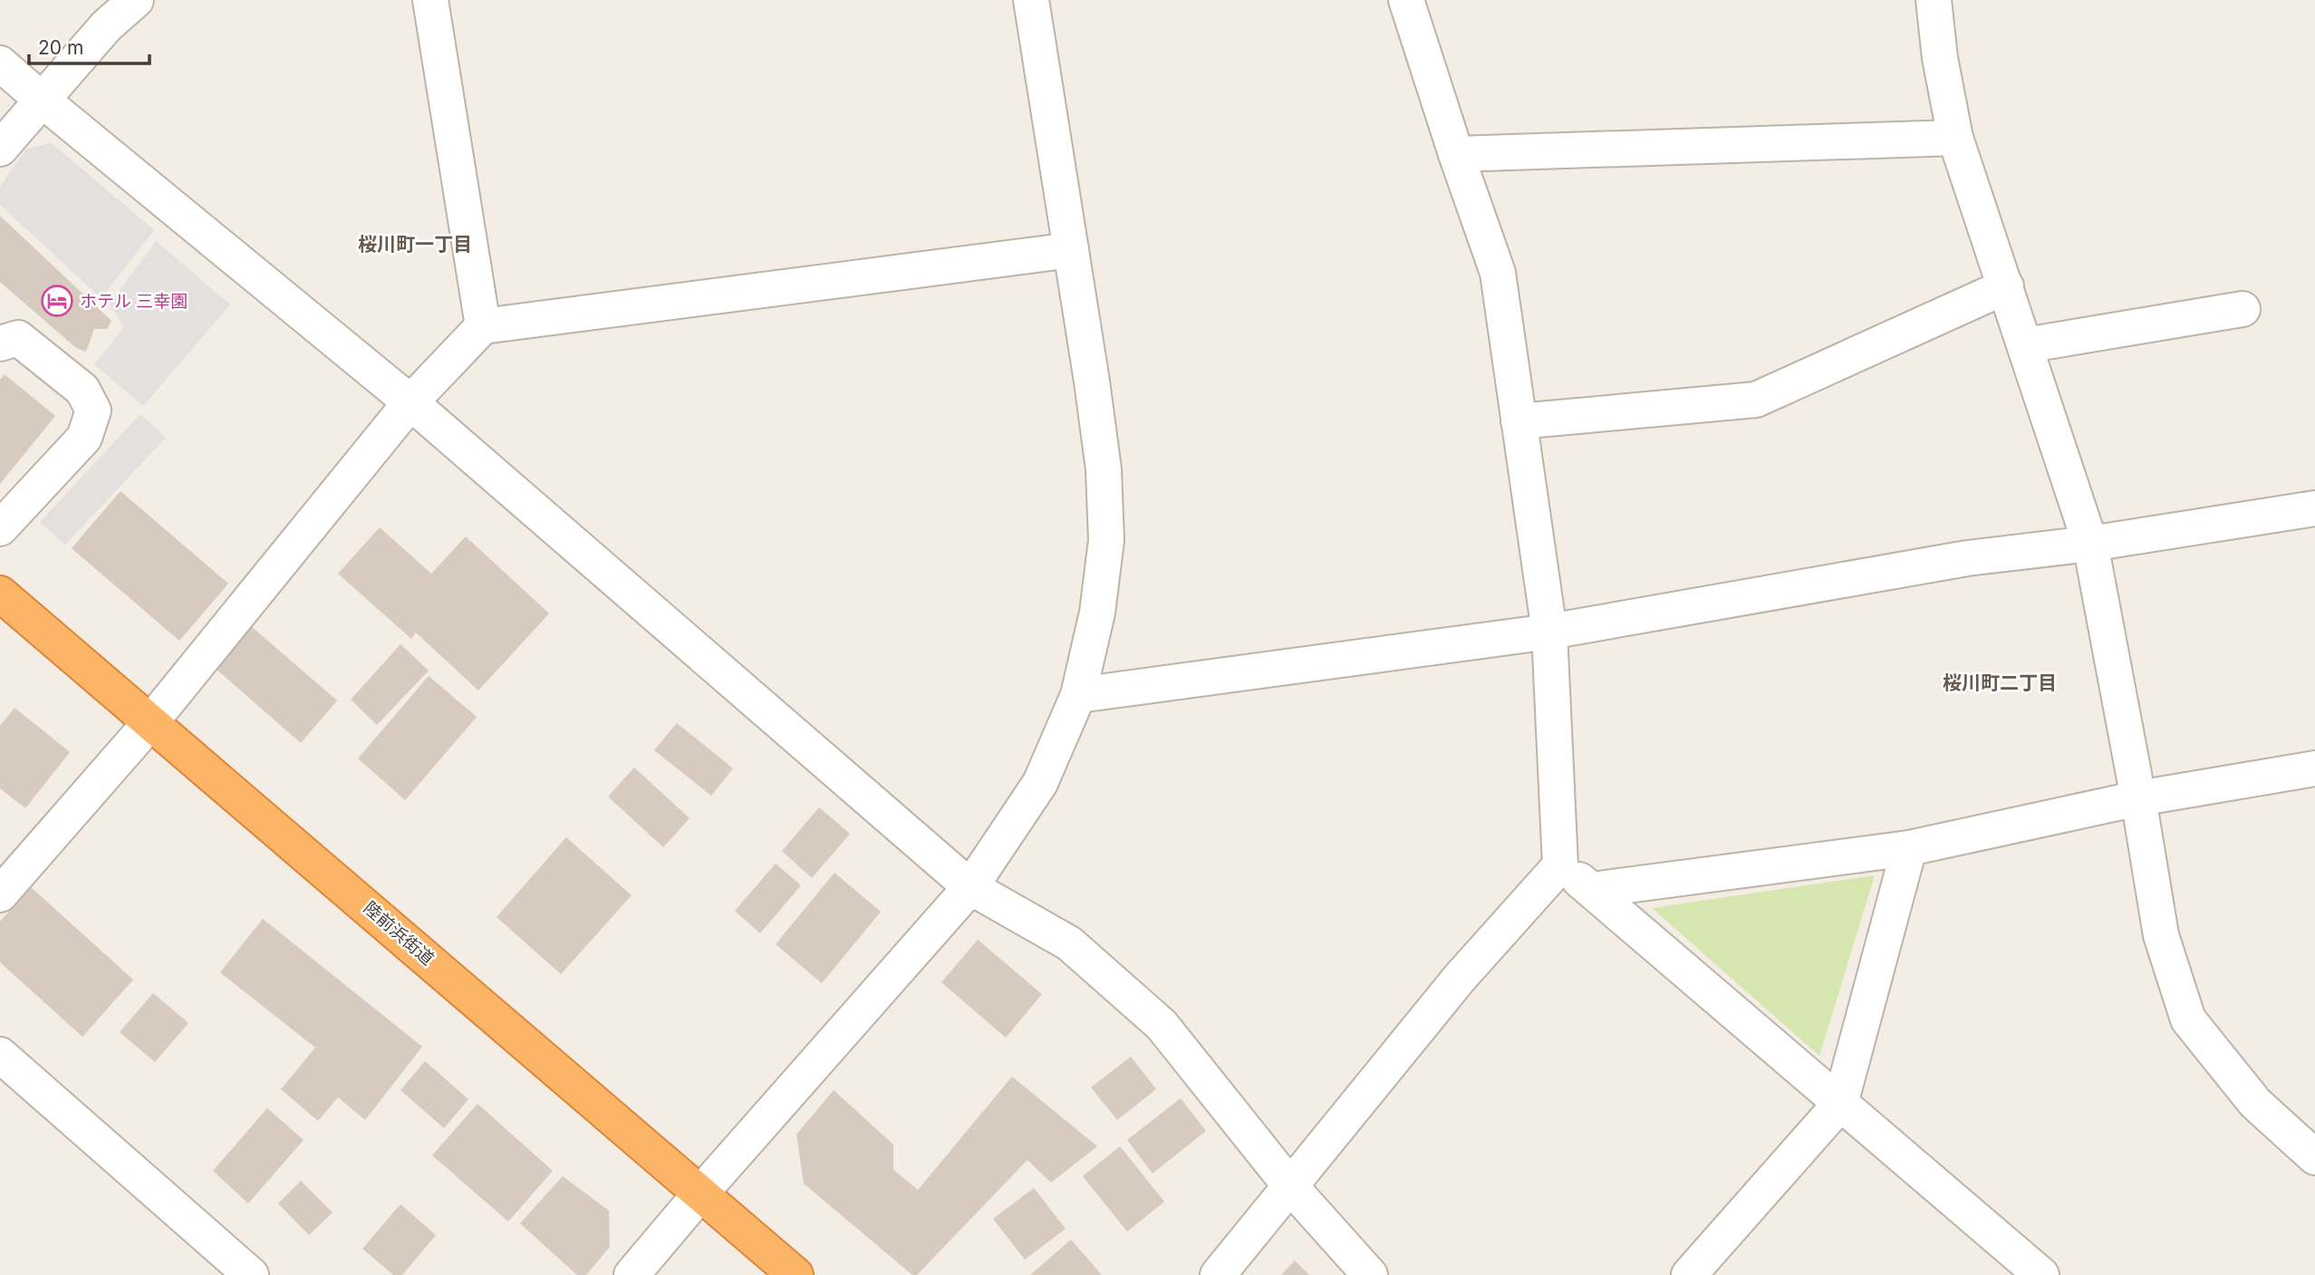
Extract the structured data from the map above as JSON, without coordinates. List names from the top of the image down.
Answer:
{
  "streets": {
    "highway": ["陸前浜街道"]
  },
  "districts": ["桜川町一丁目", "桜川町二丁目"],
  "places": {
    "hotel": ["ホテル 三幸園"]
  },
  "scale_bar": "20 m"
}
